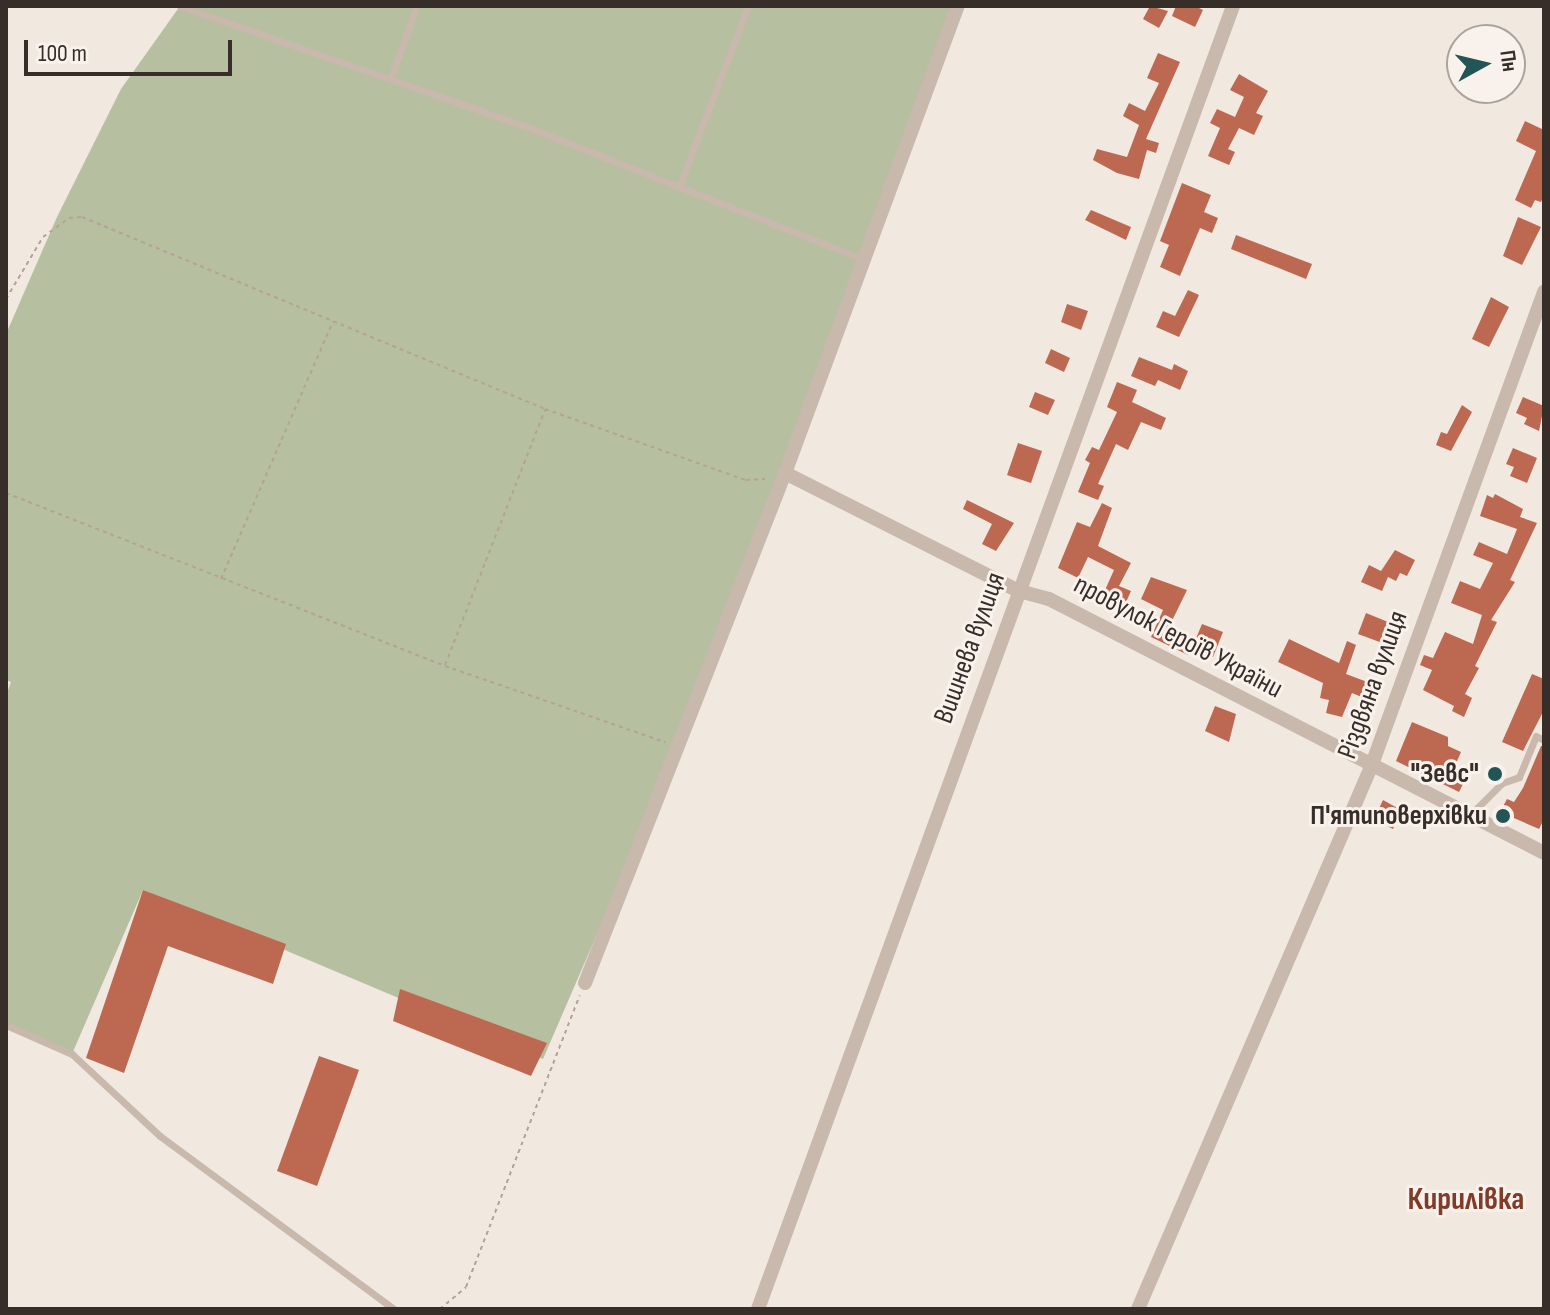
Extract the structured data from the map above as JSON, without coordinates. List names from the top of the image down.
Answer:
{
  "streets": {
    "street": ["провулок Героїв України", "Вишнева вулиця", "Різдвяна вулиця"]
  },
  "crossings": [
    ["провулок Героїв України", "Вишнева вулиця"],
    ["провулок Героїв України", "Різдвяна вулиця"]
  ],
  "districts": ["Кирилівка"],
  "places": ["\"Зевс\"", "П'ятиповерхівки"],
  "scale_bar": "100 m",
  "north": "right"
}
